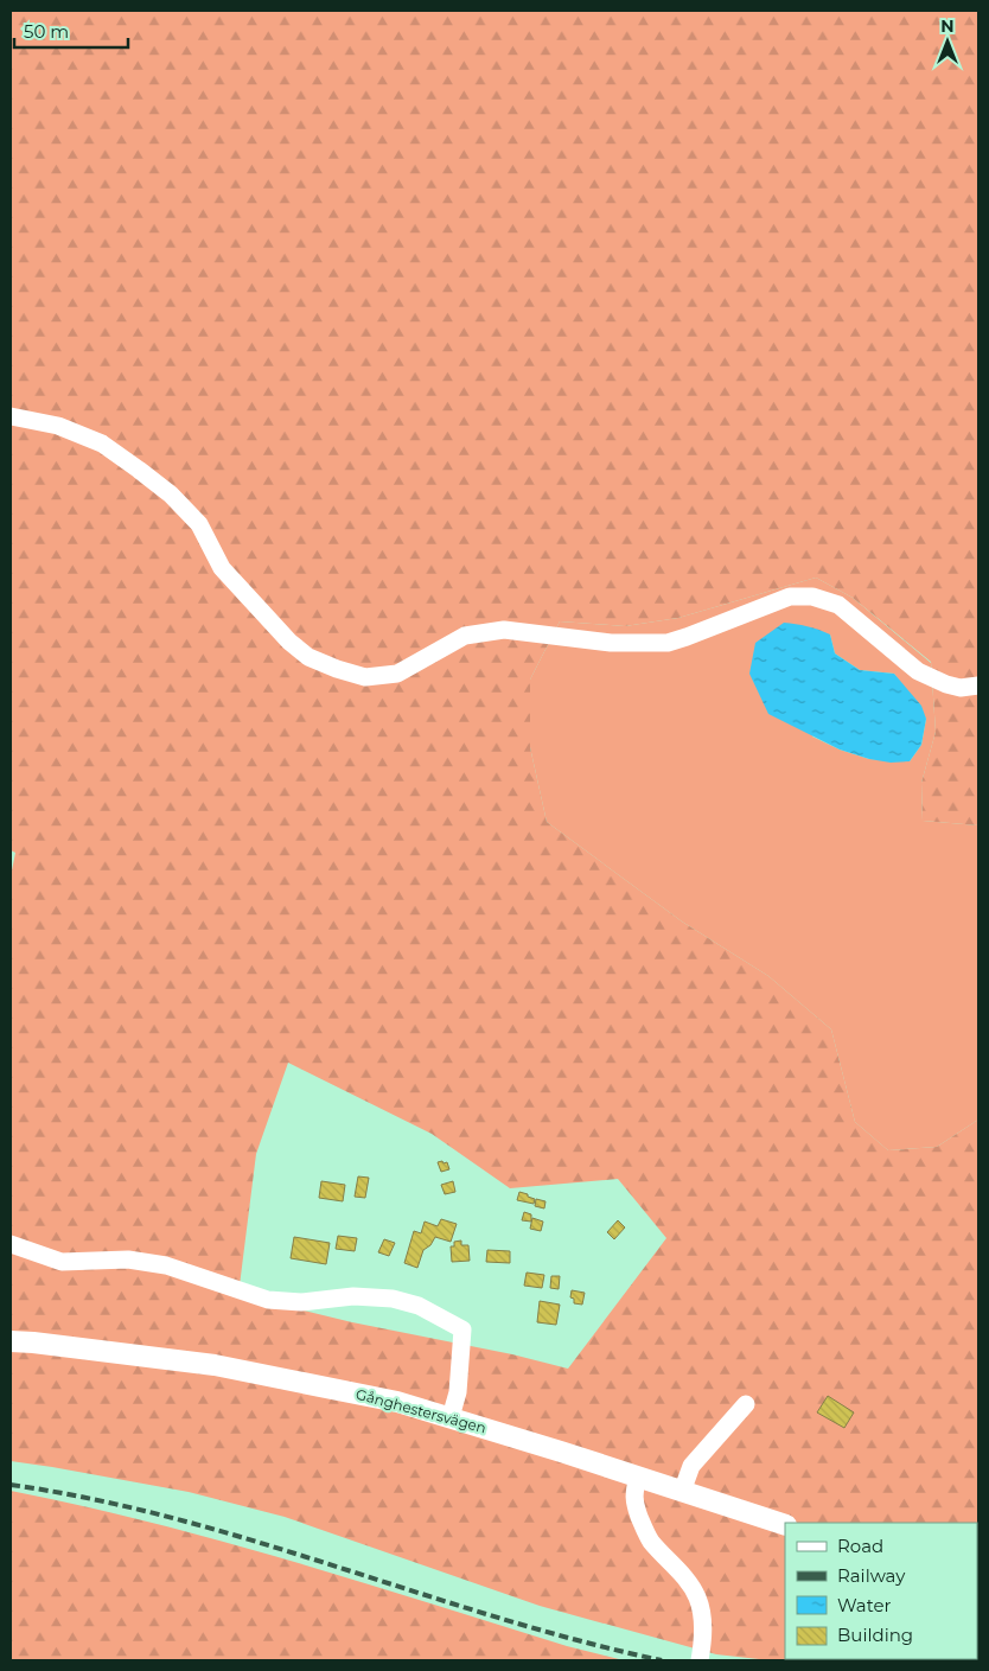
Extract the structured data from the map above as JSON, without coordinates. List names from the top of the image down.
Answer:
{
  "streets": {
    "street": ["Gånghestersvägen"]
  },
  "legend": [
    "Road",
    "Railway",
    "Water",
    "Building"
  ],
  "scale_bar": "50 m",
  "north": "top"
}
